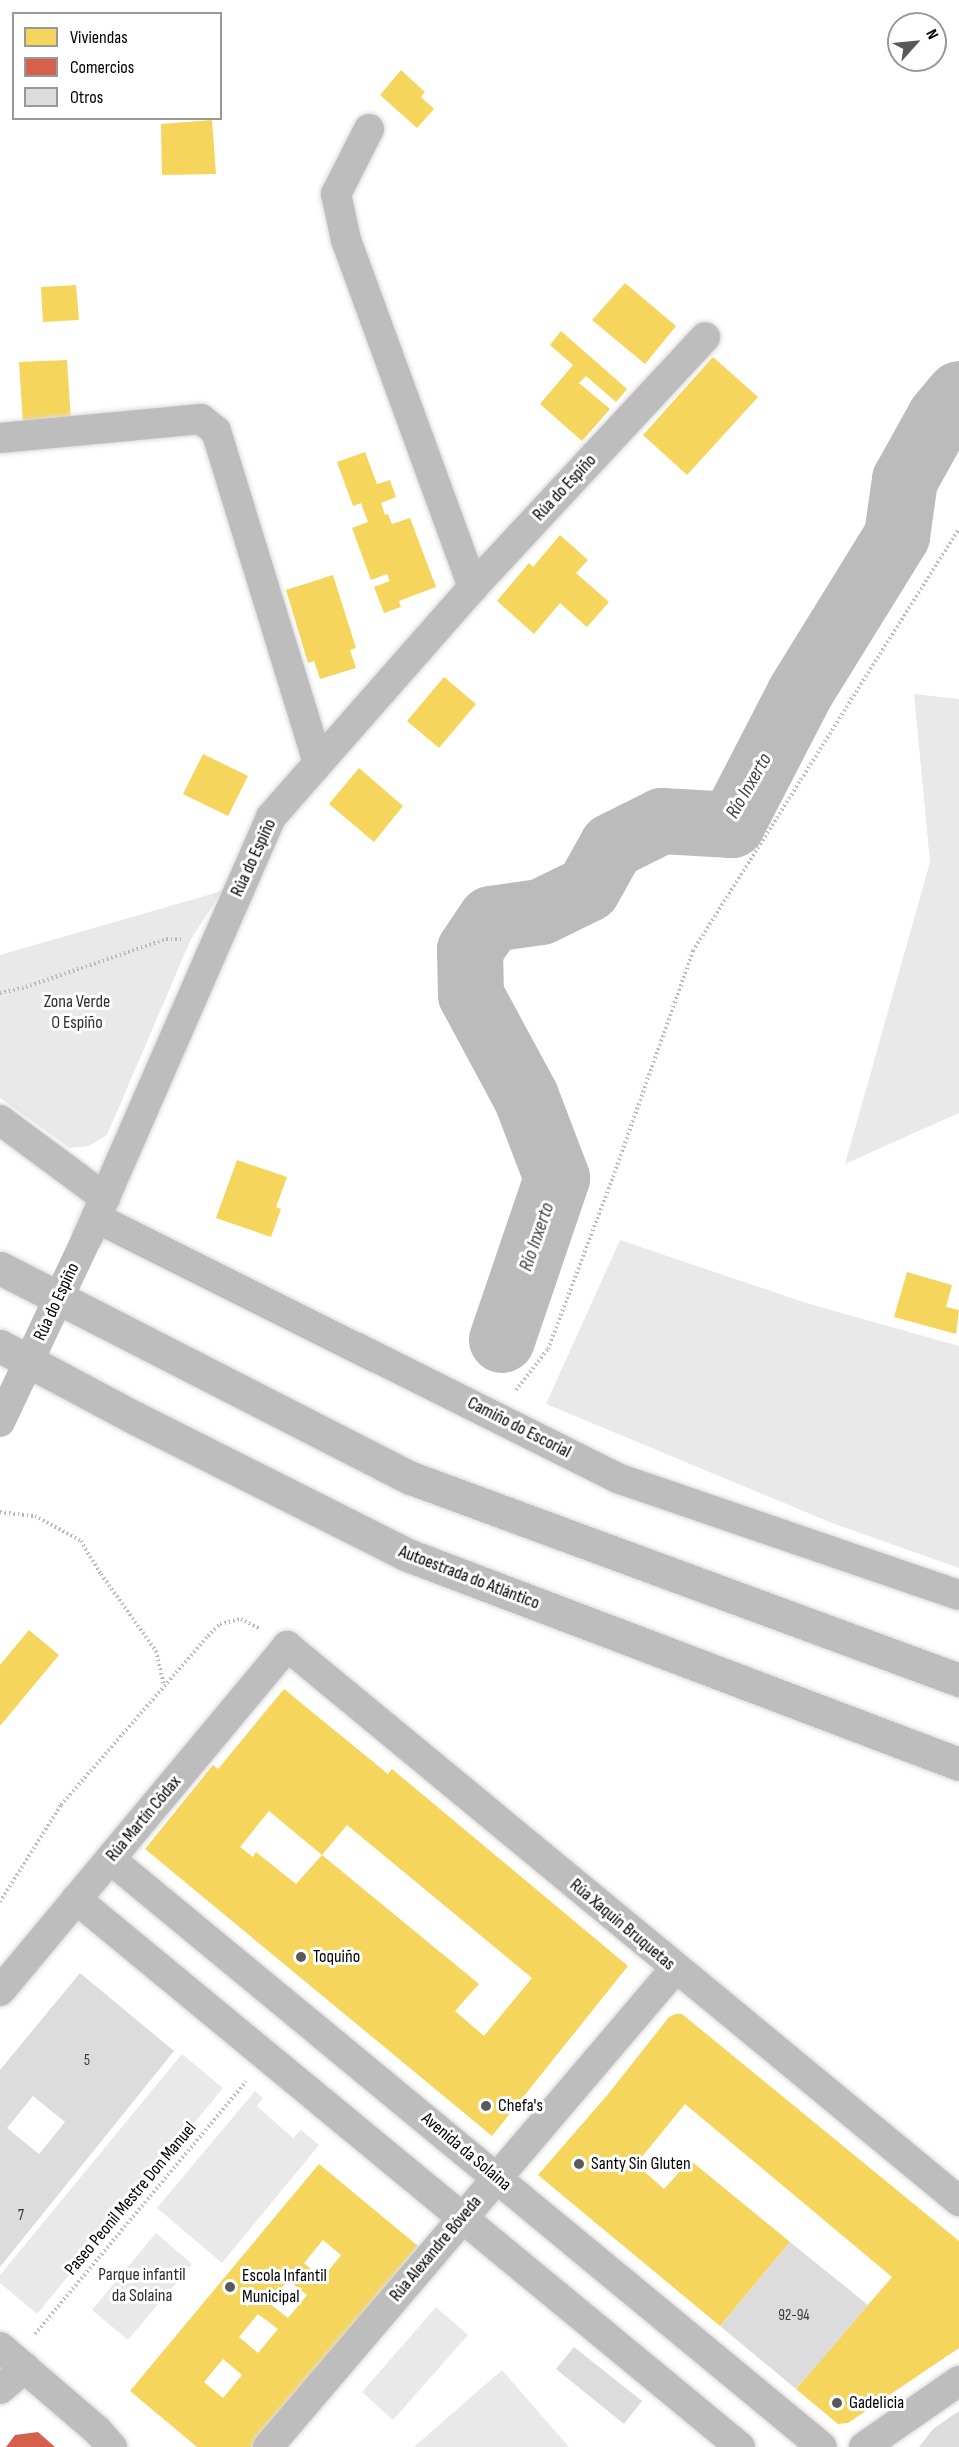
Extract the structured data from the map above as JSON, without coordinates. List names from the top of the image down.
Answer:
{
  "streets": {
    "highway": ["Autoestrada do Atlántico"],
    "street": [
      "Rúa do Espiño",
      "Camiño do Escorial",
      "Rúa Martín Códax",
      "Rúa Xaquín Bruquetas",
      "Avenida da Solaina",
      "Rúa Alexandre Bóveda"
    ],
    "path": ["Paseo Peonil Mestre Don Manuel"]
  },
  "crossings": [
    ["Rúa do Espiño", "Camiño do Escorial"],
    ["Rúa Martín Códax", "Rúa Xaquín Bruquetas"],
    ["Rúa Martín Códax", "Avenida da Solaina"],
    ["Rúa Xaquín Bruquetas", "Rúa Alexandre Bóveda"],
    ["Avenida da Solaina", "Rúa Alexandre Bóveda"]
  ],
  "water": ["Río Inxerto"],
  "parks": ["Zona Verde O Espiño", "Parque infantil da Solaina"],
  "places": [
    "Toquiño",
    "Chefa's",
    "Santy Sin Gluten",
    "Escola Infantil Municipal",
    "Gadelicia"
  ],
  "house_numbers": ["5", "7", "92-94"],
  "legend": ["Viviendas", "Comercios", "Otros"],
  "north": "top right"
}
